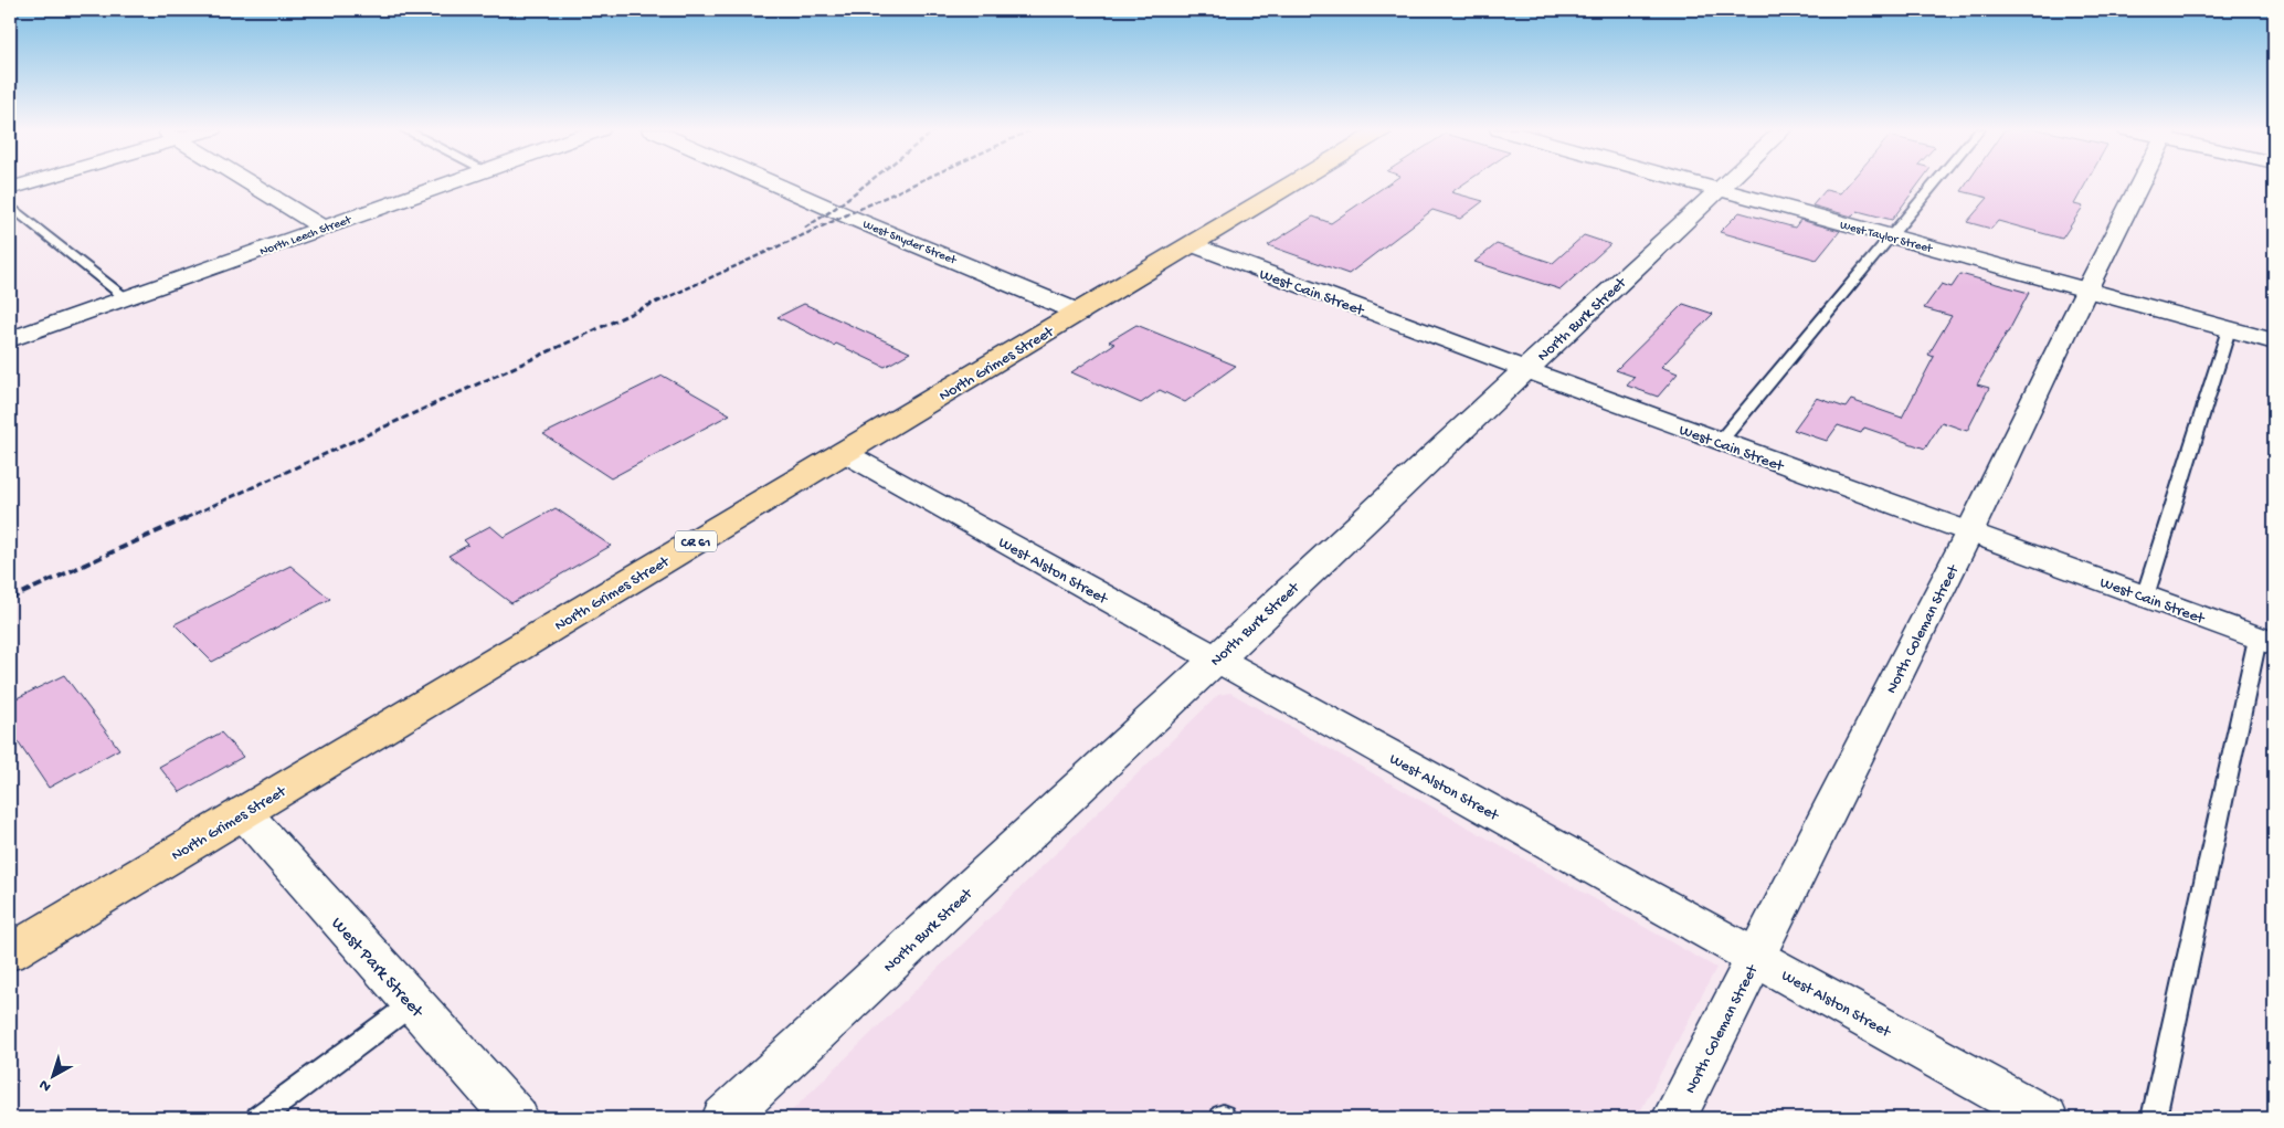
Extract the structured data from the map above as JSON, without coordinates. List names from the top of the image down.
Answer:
{
  "streets": {
    "main road": ["North Grimes Street", "CR 61"],
    "street": [
      "North Leech Street",
      "West Taylor Street",
      "West Snyder Street",
      "West Cain Street",
      "North Burk Street",
      "West Alston Street",
      "North Coleman Street",
      "West Park Street"
    ]
  },
  "crossings": [
    ["West Taylor Street", "North Burk Street"],
    ["West Taylor Street", "North Coleman Street"],
    ["West Snyder Street", "North Grimes Street"],
    ["West Cain Street", "North Burk Street"],
    ["West Cain Street", "North Grimes Street"],
    ["West Cain Street", "North Coleman Street"],
    ["North Burk Street", "West Alston Street"],
    ["North Grimes Street", "West Alston Street"],
    ["North Grimes Street", "West Park Street"],
    ["West Alston Street", "North Coleman Street"]
  ],
  "north": "bottom left"
}
